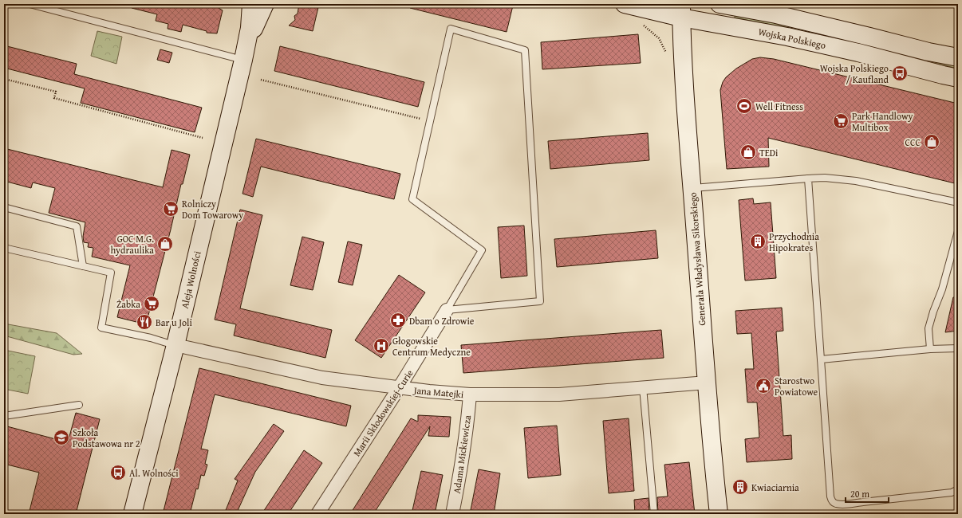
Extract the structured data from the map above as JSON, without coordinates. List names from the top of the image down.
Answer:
{
  "streets": {
    "street": [
      "Wojska Polskiego",
      "Generała Władysława Sikorskiego",
      "Aleja Wolności",
      "Jana Matejki",
      "Marii Skłodowskiej-Curie",
      "Adama Mickiewicza"
    ]
  },
  "crossings": [
    ["Wojska Polskiego", "Generała Władysława Sikorskiego"],
    ["Generała Władysława Sikorskiego", "Jana Matejki"],
    ["Aleja Wolności", "Jana Matejki"],
    ["Jana Matejki", "Marii Skłodowskiej-Curie"],
    ["Jana Matejki", "Adama Mickiewicza"]
  ],
  "places": {
    "bus stop": ["Wojska Polskiego / Kaufland", "Al. Wolności"],
    "sports": ["Well Fitness"],
    "supermarket": ["Park Handlowy Multibox", "Rolniczy Dom Towarowy", "Żabka"],
    "shop": ["CCC", "TEDi", "GOC M.G. hydraulika"],
    "building": ["Przychodnia Hipokrates", "Kwiaciarnia"],
    "pharmacy": ["Dbam o Zdrowie"],
    "restaurant": ["Bar u Joli"],
    "hospital": ["Głogowskie Centrum Medyczne"],
    "public building": ["Starostwo Powiatowe"],
    "school or university": ["Szkoła Podstawowa nr 2"]
  },
  "scale_bar": "20 m"
}
